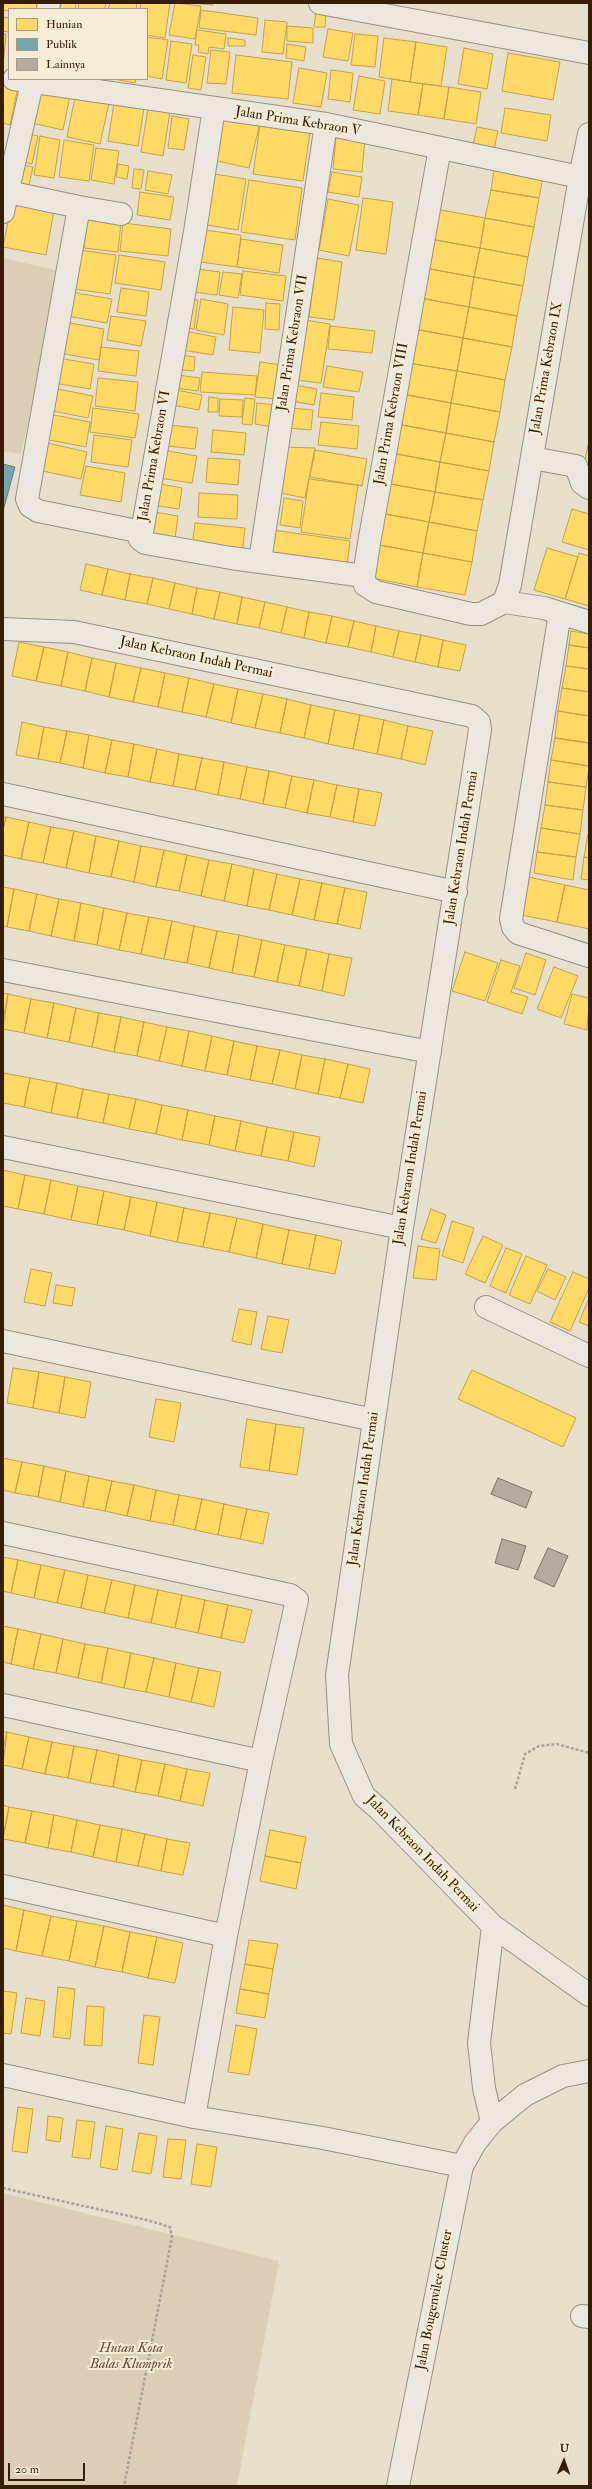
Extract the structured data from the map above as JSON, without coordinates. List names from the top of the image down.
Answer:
{
  "streets": {
    "street": [
      "Jalan Prima Kebraon V",
      "Jalan Prima Kebraon VII",
      "Jalan Prima Kebraon IX",
      "Jalan Prima Kebraon VIII",
      "Jalan Prima Kebraon VI",
      "Jalan Kebraon Indah Permai",
      "Jalan Bougenvilee Cluster"
    ]
  },
  "crossings": [
    ["Jalan Prima Kebraon V", "Jalan Prima Kebraon VII"],
    ["Jalan Prima Kebraon V", "Jalan Prima Kebraon IX"],
    ["Jalan Prima Kebraon V", "Jalan Prima Kebraon VIII"],
    ["Jalan Prima Kebraon V", "Jalan Prima Kebraon VI"]
  ],
  "parks": ["Hutan Kota Balas Klumprik"],
  "legend": ["Hunian", "Publik", "Lainnya"],
  "scale_bar": "20 m",
  "north": "top"
}
